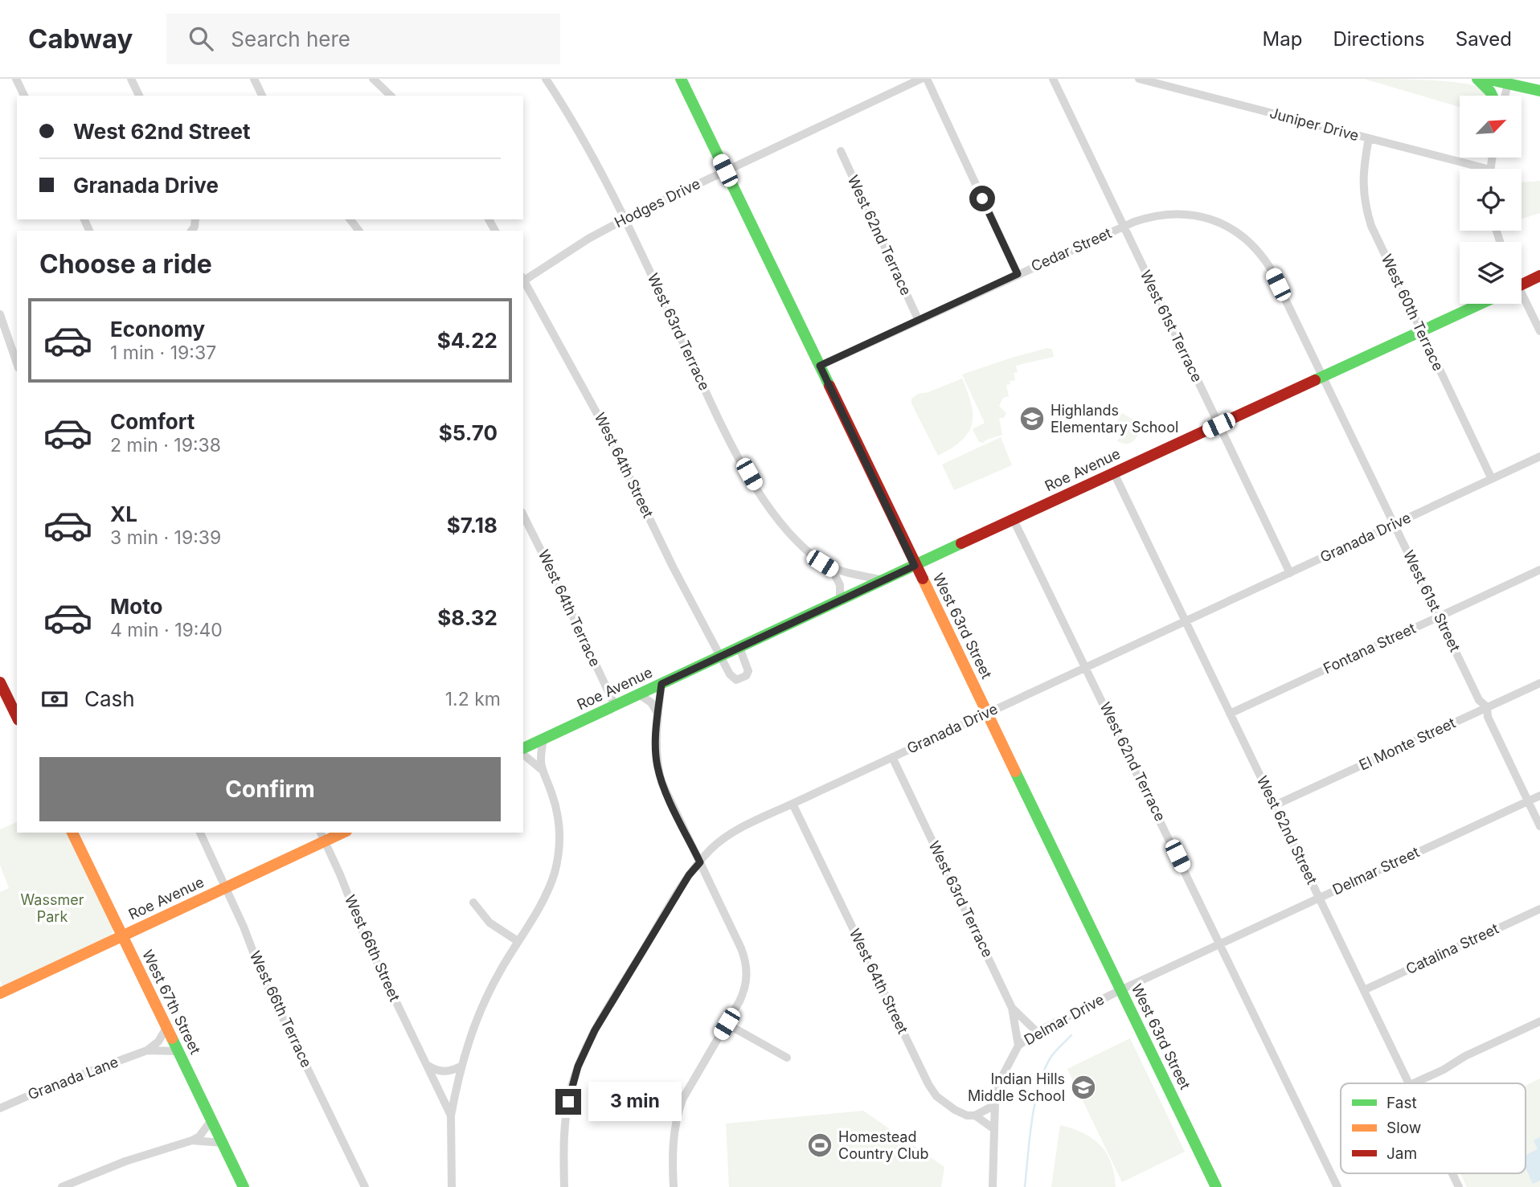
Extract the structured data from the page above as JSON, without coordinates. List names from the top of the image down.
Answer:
{
  "streets": {
    "main road": ["Roe Avenue", "West 63rd Street", "West 67th Street"],
    "street": [
      "Juniper Drive",
      "Hodges Drive",
      "West 62nd Terrace",
      "Cedar Street",
      "West 60th Terrace",
      "West 61st Terrace",
      "West 63rd Terrace",
      "West 64th Street",
      "Granada Drive",
      "West 61st Street",
      "West 64th Terrace",
      "Fontana Street",
      "El Monte Street",
      "West 62nd Street",
      "Delmar Street",
      "West 66th Street",
      "Catalina Street",
      "West 66th Terrace",
      "Delmar Drive",
      "Granada Lane"
    ]
  },
  "crossings": [
    ["Juniper Drive", "West 60th Terrace"],
    ["Hodges Drive", "West 63rd Terrace"],
    ["Hodges Drive", "West 63rd Street"],
    ["West 62nd Terrace", "Cedar Street"],
    ["West 62nd Terrace", "Roe Avenue"],
    ["West 62nd Terrace", "Granada Drive"],
    ["West 62nd Terrace", "Delmar Street"],
    ["Cedar Street", "West 61st Terrace"],
    ["Cedar Street", "West 61st Street"],
    ["Cedar Street", "West 63rd Street"],
    ["West 60th Terrace", "Roe Avenue"],
    ["West 60th Terrace", "Granada Drive"],
    ["West 61st Terrace", "Roe Avenue"],
    ["West 61st Terrace", "Granada Drive"],
    ["West 63rd Terrace", "Roe Avenue"],
    ["West 63rd Terrace", "Granada Drive"],
    ["West 63rd Terrace", "Delmar Drive"],
    ["West 64th Street", "Roe Avenue"],
    ["West 64th Street", "Granada Drive"],
    ["West 64th Street", "Delmar Drive"],
    ["Roe Avenue", "West 61st Street"],
    ["Roe Avenue", "West 64th Terrace"],
    ["Roe Avenue", "West 63rd Street"],
    ["Roe Avenue", "West 62nd Street"],
    ["Roe Avenue", "West 66th Street"],
    ["Roe Avenue", "West 67th Street"],
    ["Roe Avenue", "West 66th Terrace"],
    ["Granada Drive", "West 61st Street"],
    ["Granada Drive", "West 63rd Street"],
    ["Granada Drive", "West 62nd Street"],
    ["West 61st Street", "Fontana Street"],
    ["West 61st Street", "El Monte Street"],
    ["West 61st Street", "Delmar Street"],
    ["West 63rd Street", "Delmar Street"],
    ["West 63rd Street", "Delmar Drive"],
    ["Fontana Street", "West 62nd Street"],
    ["El Monte Street", "West 62nd Street"],
    ["West 62nd Street", "Delmar Street"],
    ["West 62nd Street", "Catalina Street"],
    ["Delmar Street", "Delmar Drive"],
    ["West 67th Street", "Granada Lane"]
  ],
  "parks": ["Wassmer Park"],
  "places": {
    "school or university": ["Highlands Elementary School", "Indian Hills Middle School"],
    "sports": ["Homestead Country Club"]
  },
  "legend": ["Fast", "Slow", "Jam"],
  "north": "top right",
  "page": {
    "header": "Cabway",
    "search": "Search here",
    "nav": ["Map", "Directions", "Saved"],
    "banner": ["West 62nd Street", "Granada Drive"],
    "heading": "Choose a ride",
    "list": [
      {
        "name": "Economy",
        "note": "1 min · 19:37",
        "value": "$4.22"
      },
      {
        "name": "Comfort",
        "note": "2 min · 19:38",
        "value": "$5.70"
      },
      {
        "name": "XL",
        "note": "3 min · 19:39",
        "value": "$7.18"
      },
      {
        "name": "Moto",
        "note": "4 min · 19:40",
        "value": "$8.32"
      }
    ],
    "pay": ["Cash", "1.2 km"],
    "buttons": "Confirm",
    "bubble": "3 min"
  }
}
